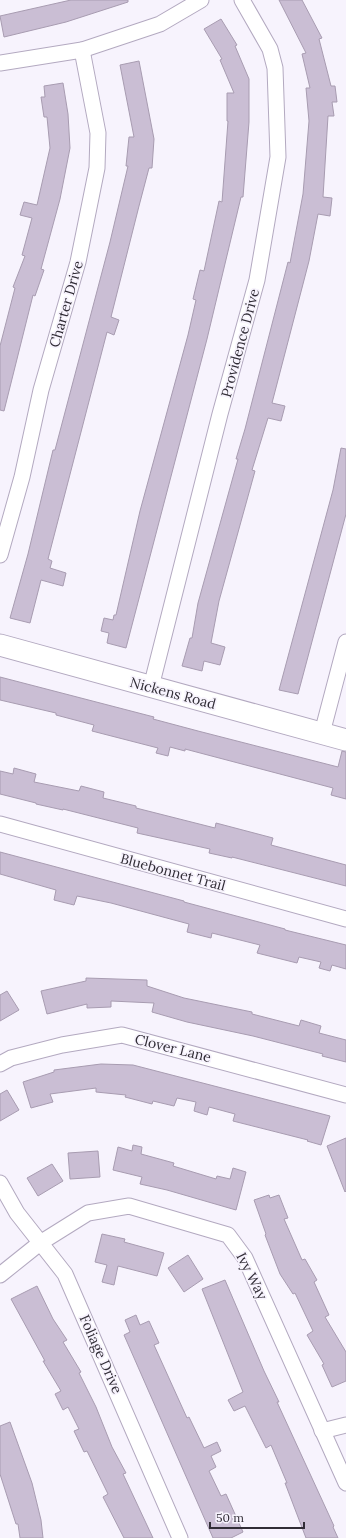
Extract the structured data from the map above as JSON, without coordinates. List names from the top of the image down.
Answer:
{
  "streets": {
    "street": [
      "Charter Drive",
      "Providence Drive",
      "Nickens Road",
      "Bluebonnet Trail",
      "Clover Lane",
      "Ivy Way",
      "Foliage Drive"
    ]
  },
  "crossings": [
    ["Providence Drive", "Nickens Road"],
    ["Ivy Way", "Foliage Drive"]
  ],
  "scale_bar": "50 m"
}
